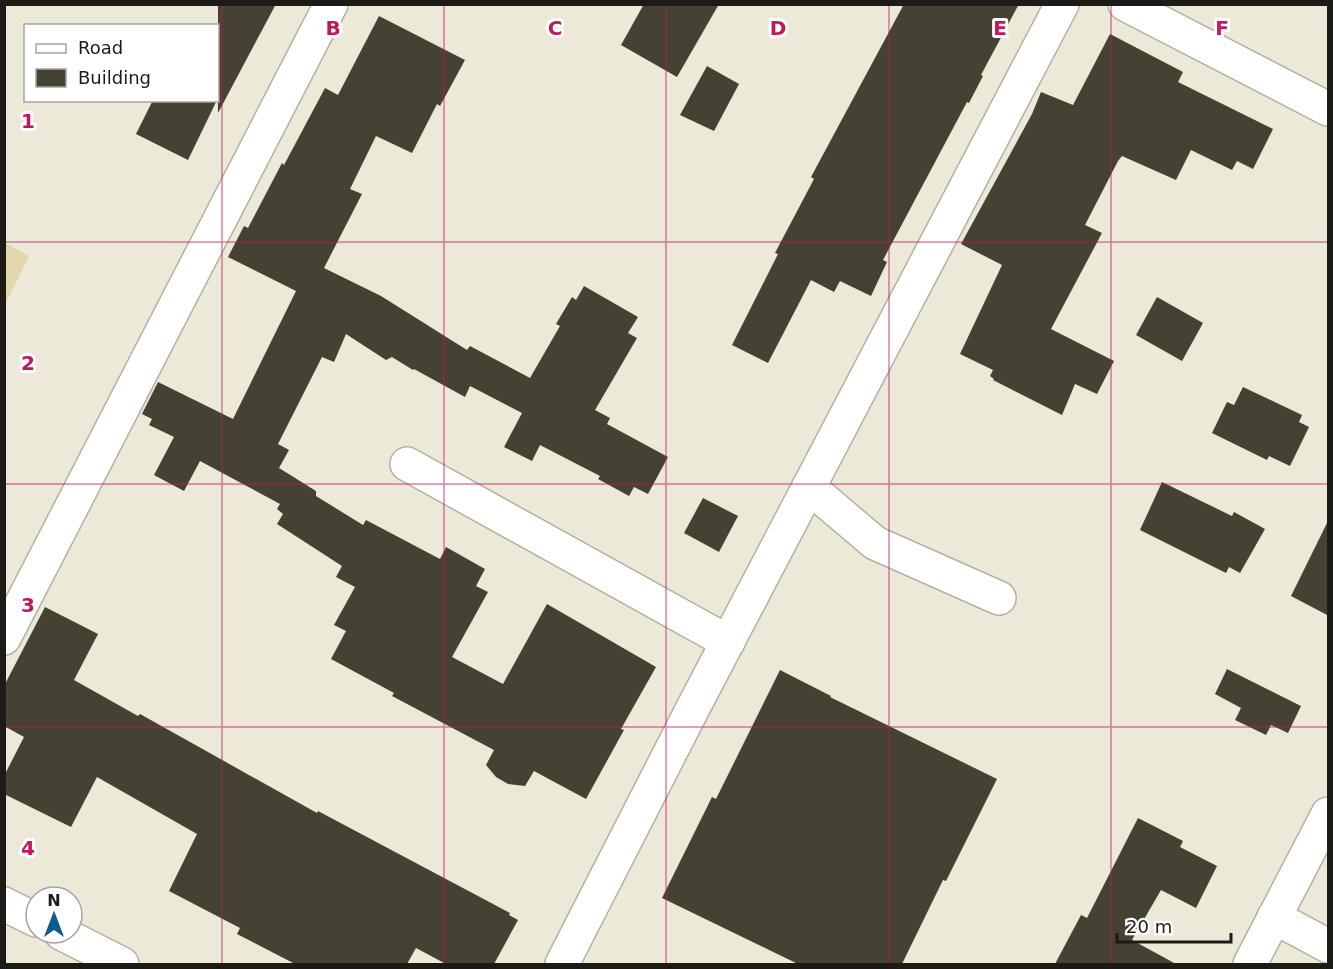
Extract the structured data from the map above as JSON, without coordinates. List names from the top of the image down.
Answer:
{
  "legend": ["Road", "Building"],
  "scale_bar": "20 m",
  "north": "top",
  "grid": {
    "columns": [
      "B",
      "C",
      "D",
      "E",
      "F"
    ],
    "rows": [
      "1",
      "2",
      "3",
      "4"
    ]
  }
}
